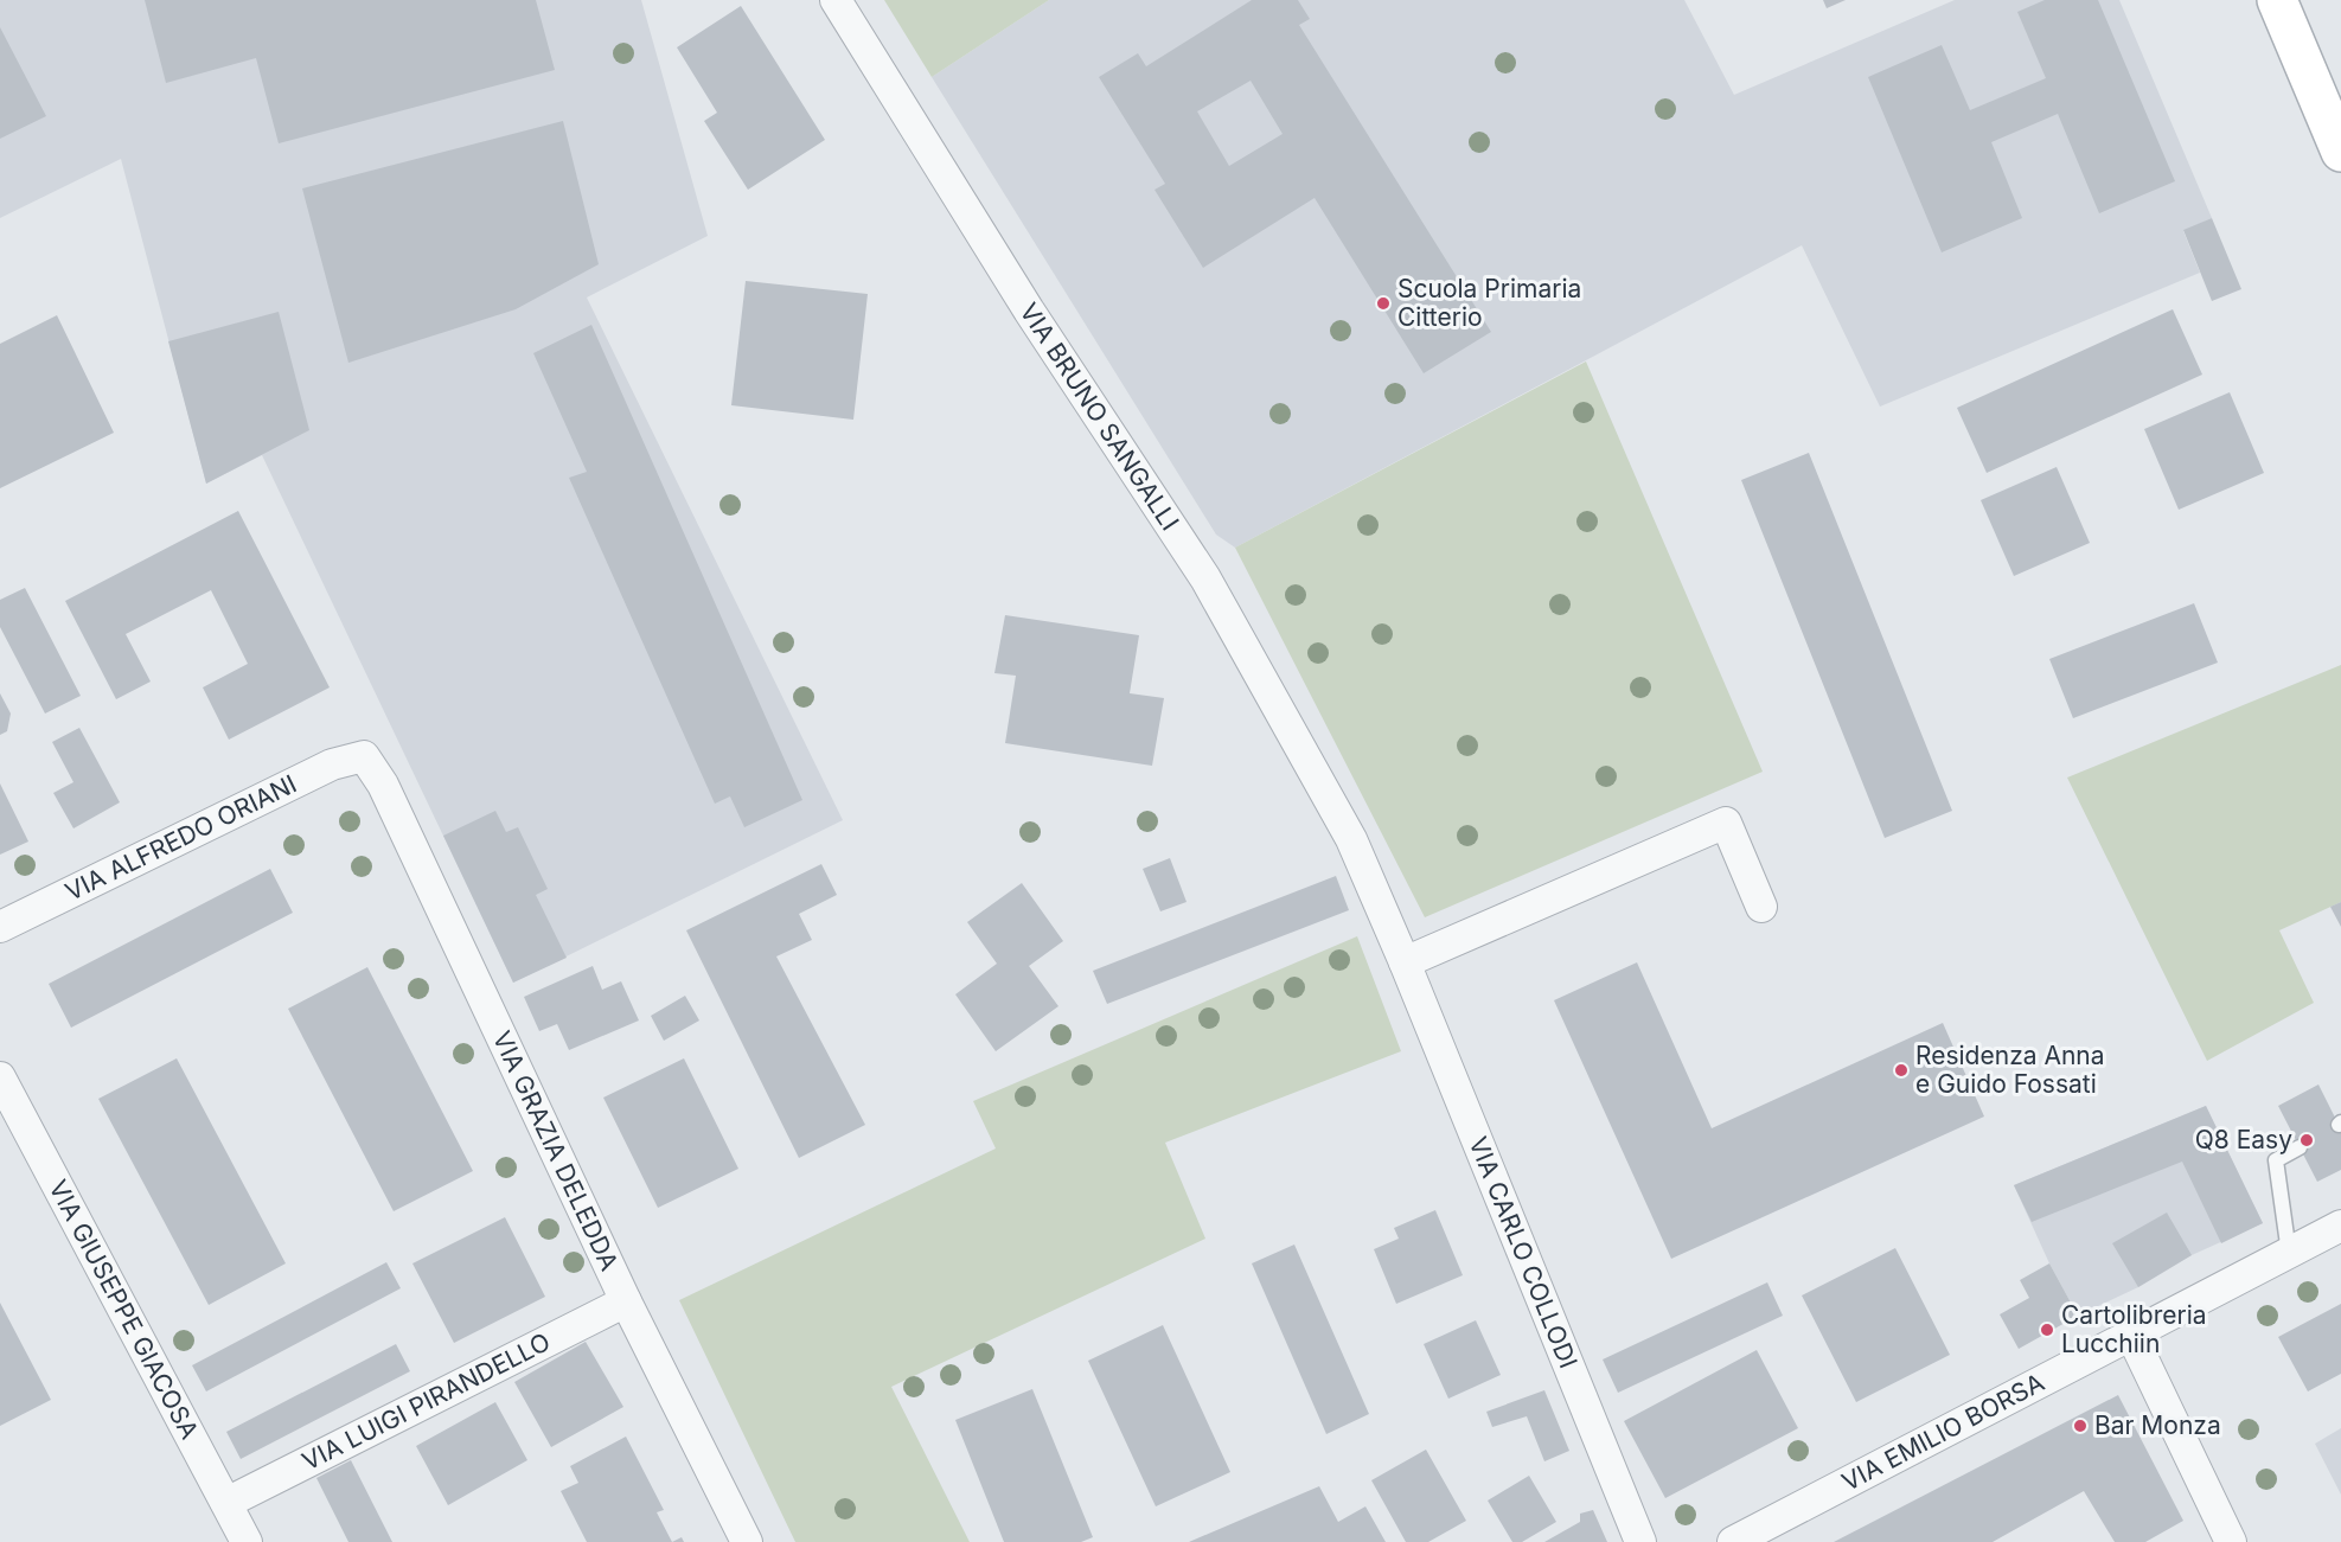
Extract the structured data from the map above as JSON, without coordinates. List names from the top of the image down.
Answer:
{
  "streets": {
    "street": [
      "VIA BRUNO SANGALLI",
      "VIA ALFREDO ORIANI",
      "VIA GRAZIA DELEDDA",
      "VIA CARLO COLLODI",
      "VIA GIUSEPPE GIACOSA",
      "VIA LUIGI PIRANDELLO",
      "VIA EMILIO BORSA"
    ]
  },
  "crossings": [
    ["VIA BRUNO SANGALLI", "VIA CARLO COLLODI"],
    ["VIA ALFREDO ORIANI", "VIA GRAZIA DELEDDA"],
    ["VIA GRAZIA DELEDDA", "VIA LUIGI PIRANDELLO"],
    ["VIA GIUSEPPE GIACOSA", "VIA LUIGI PIRANDELLO"]
  ],
  "places": [
    "Scuola Primaria Citterio",
    "Residenza Anna e Guido Fossati",
    "Q8 Easy",
    "Cartolibreria Lucchiin",
    "Bar Monza"
  ]
}
